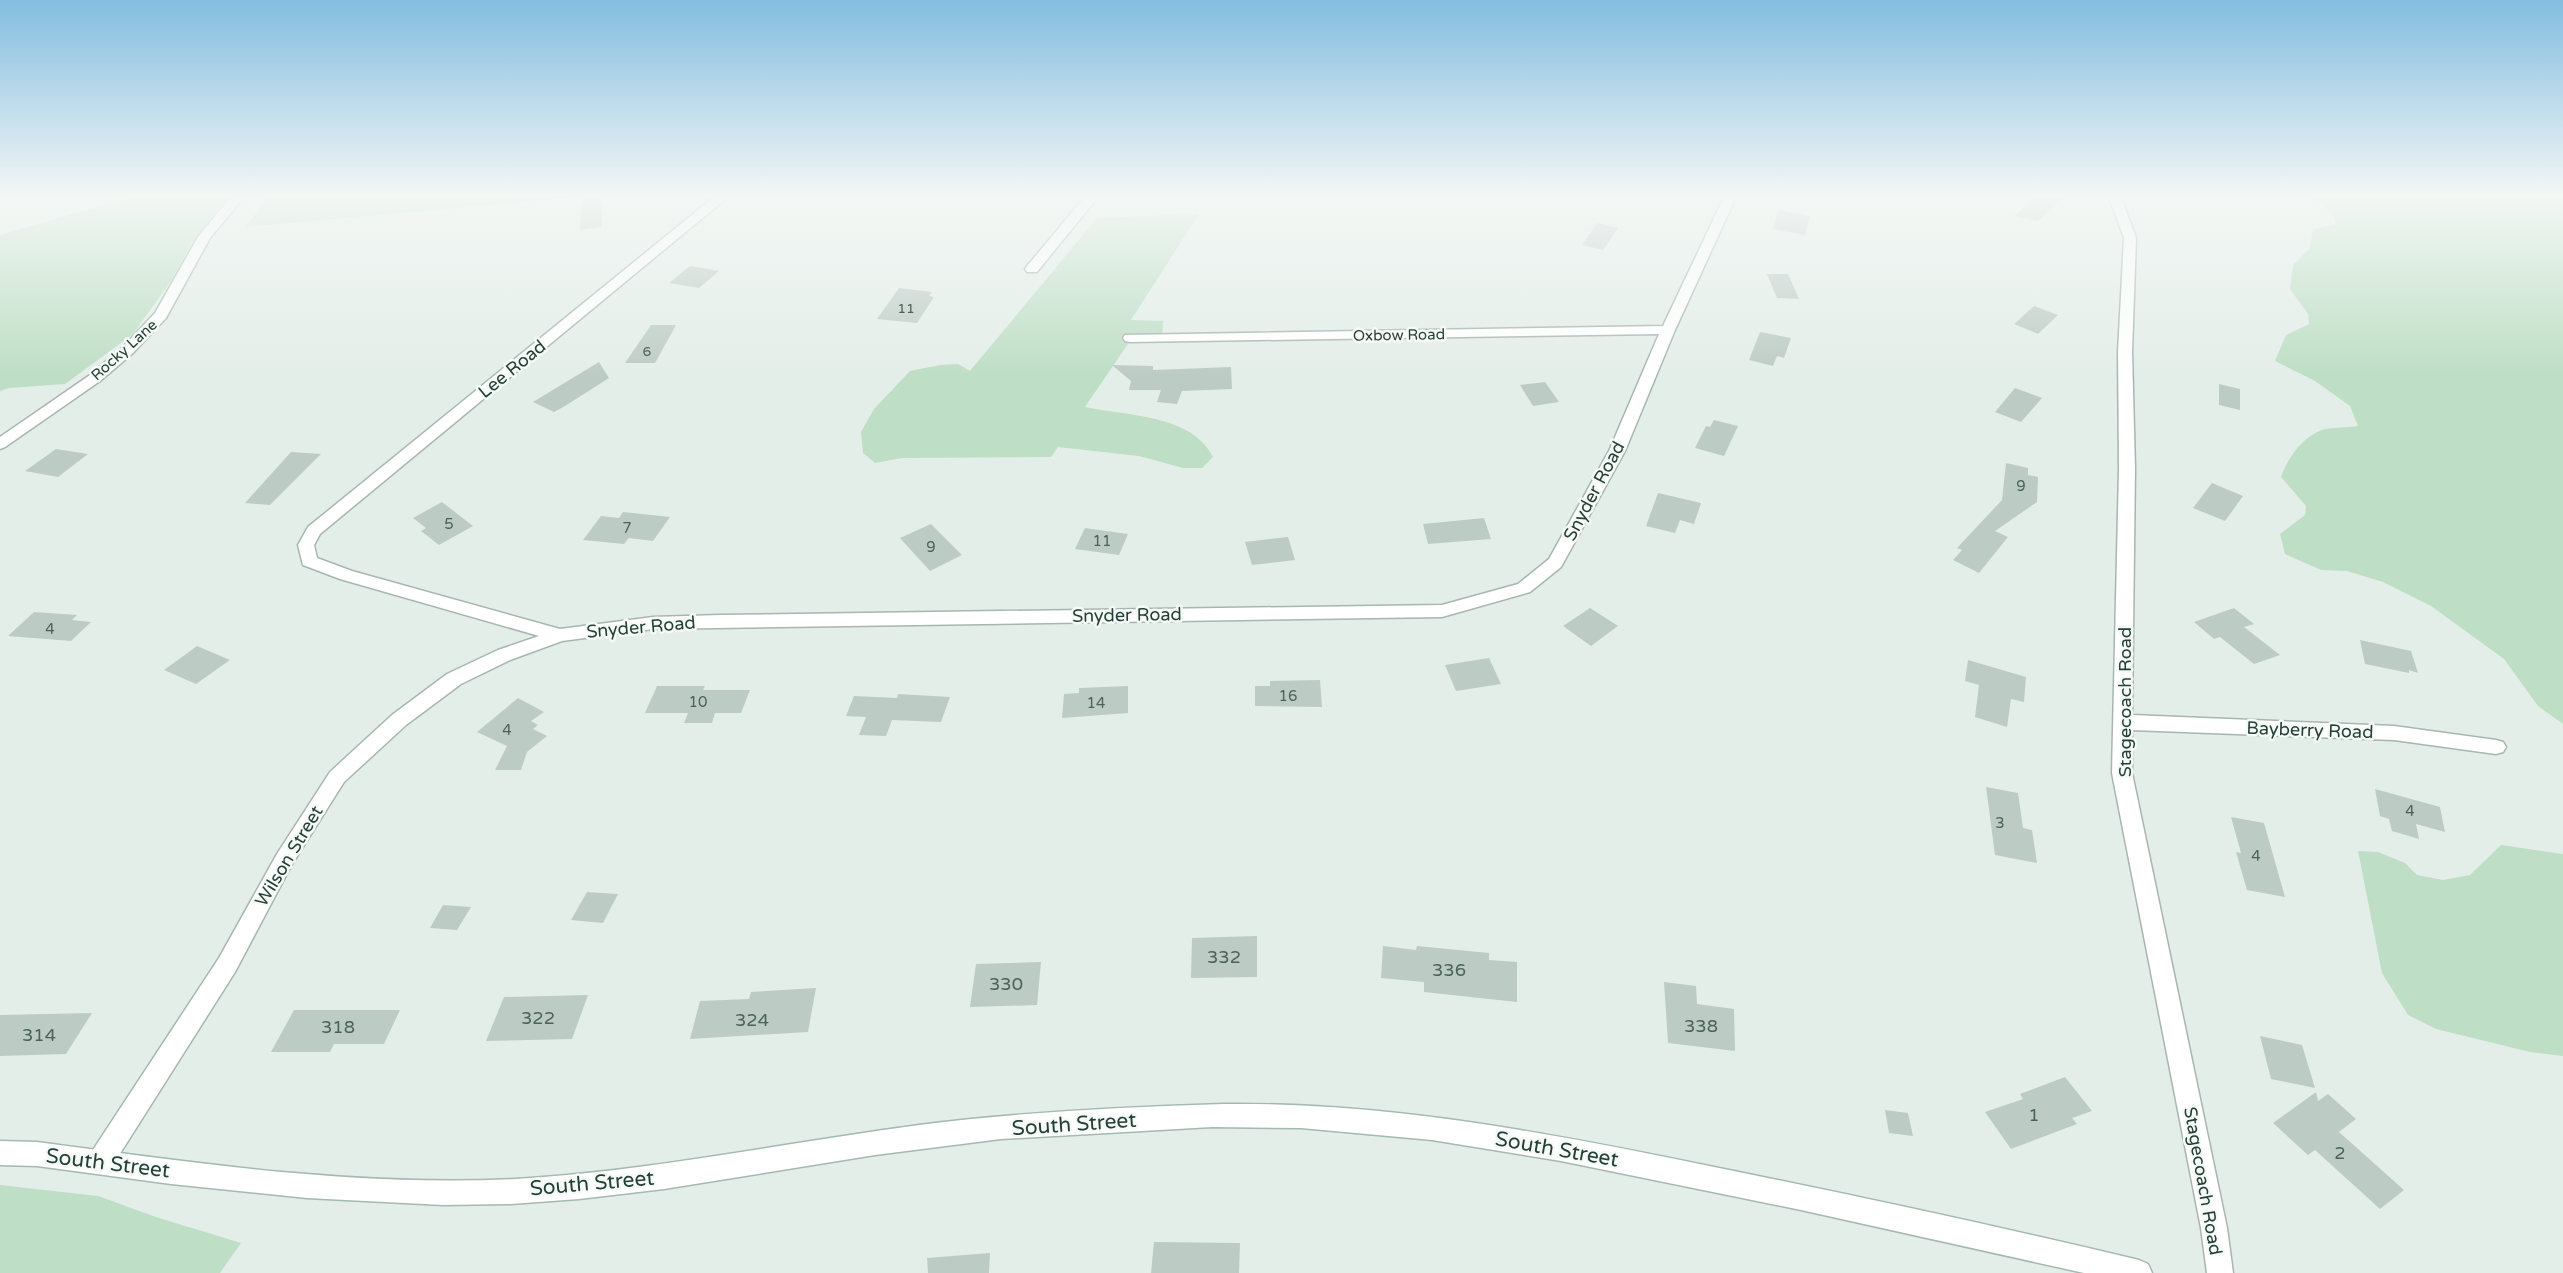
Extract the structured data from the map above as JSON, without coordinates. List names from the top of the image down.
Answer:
{
  "streets": {
    "street": [
      "Oxbow Road",
      "Rocky Lane",
      "Lee Road",
      "Snyder Road",
      "Stagecoach Road",
      "Bayberry Road",
      "Wilson Street",
      "South Street"
    ]
  },
  "crossings": [
    ["Oxbow Road", "Snyder Road"],
    ["Lee Road", "Snyder Road"],
    ["Snyder Road", "Wilson Street"],
    ["Stagecoach Road", "Bayberry Road"],
    ["Wilson Street", "South Street"]
  ],
  "house_numbers": [
    "11",
    "6",
    "9",
    "5",
    "7",
    "11",
    "9",
    "4",
    "16",
    "10",
    "14",
    "4",
    "4",
    "3",
    "4",
    "332",
    "336",
    "330",
    "322",
    "324",
    "338",
    "318",
    "314",
    "1",
    "2"
  ]
}
